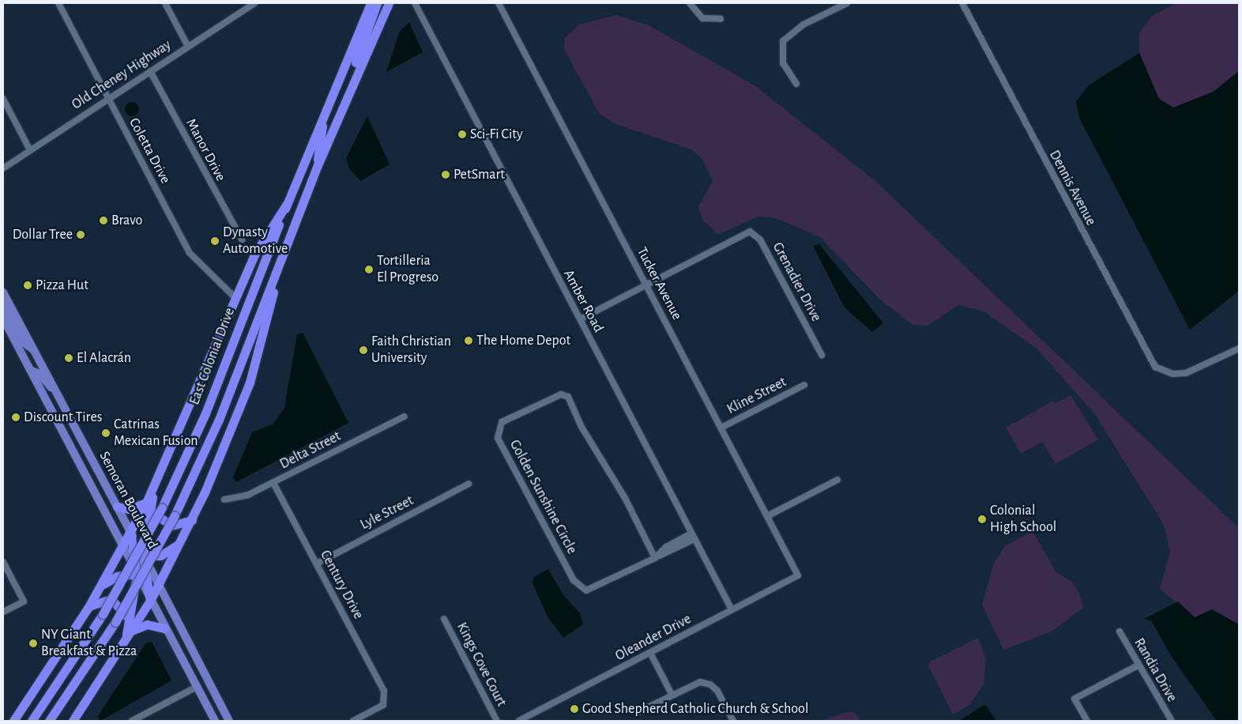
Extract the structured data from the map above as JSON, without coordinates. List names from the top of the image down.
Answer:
{
  "streets": {
    "highway": ["East Colonial Drive"],
    "main road": ["Semoran Boulevard"],
    "street": [
      "Old Cheney Highway",
      "Manor Drive",
      "Coletta Drive",
      "Dennis Avenue",
      "Grenadier Drive",
      "Tucker Avenue",
      "Amber Road",
      "Kline Street",
      "Delta Street",
      "Golden Sunshine Circle",
      "Lyle Street",
      "Century Drive",
      "Oleander Drive",
      "Kings Cove Court",
      "Randia Drive"
    ]
  },
  "crossings": [
    ["Old Cheney Highway", "Manor Drive"],
    ["Old Cheney Highway", "Coletta Drive"],
    ["Grenadier Drive", "Tucker Avenue"],
    ["Tucker Avenue", "Kline Street"],
    ["Tucker Avenue", "Oleander Drive"],
    ["Amber Road", "Golden Sunshine Circle"],
    ["Amber Road", "Oleander Drive"],
    ["Delta Street", "Century Drive"],
    ["Lyle Street", "Century Drive"]
  ],
  "places": [
    "Sci-Fi City",
    "PetSmart",
    "Bravo",
    "Dollar Tree",
    "Dynasty Automotive",
    "Tortilleria El Progreso",
    "Pizza Hut",
    "The Home Depot",
    "Faith Christian University",
    "El Alacrán",
    "Discount Tires",
    "Catrinas Mexican Fusion",
    "Colonial High School",
    "NY Giant Breakfast & Pizza",
    "Good Shepherd Catholic Church & School"
  ]
}
